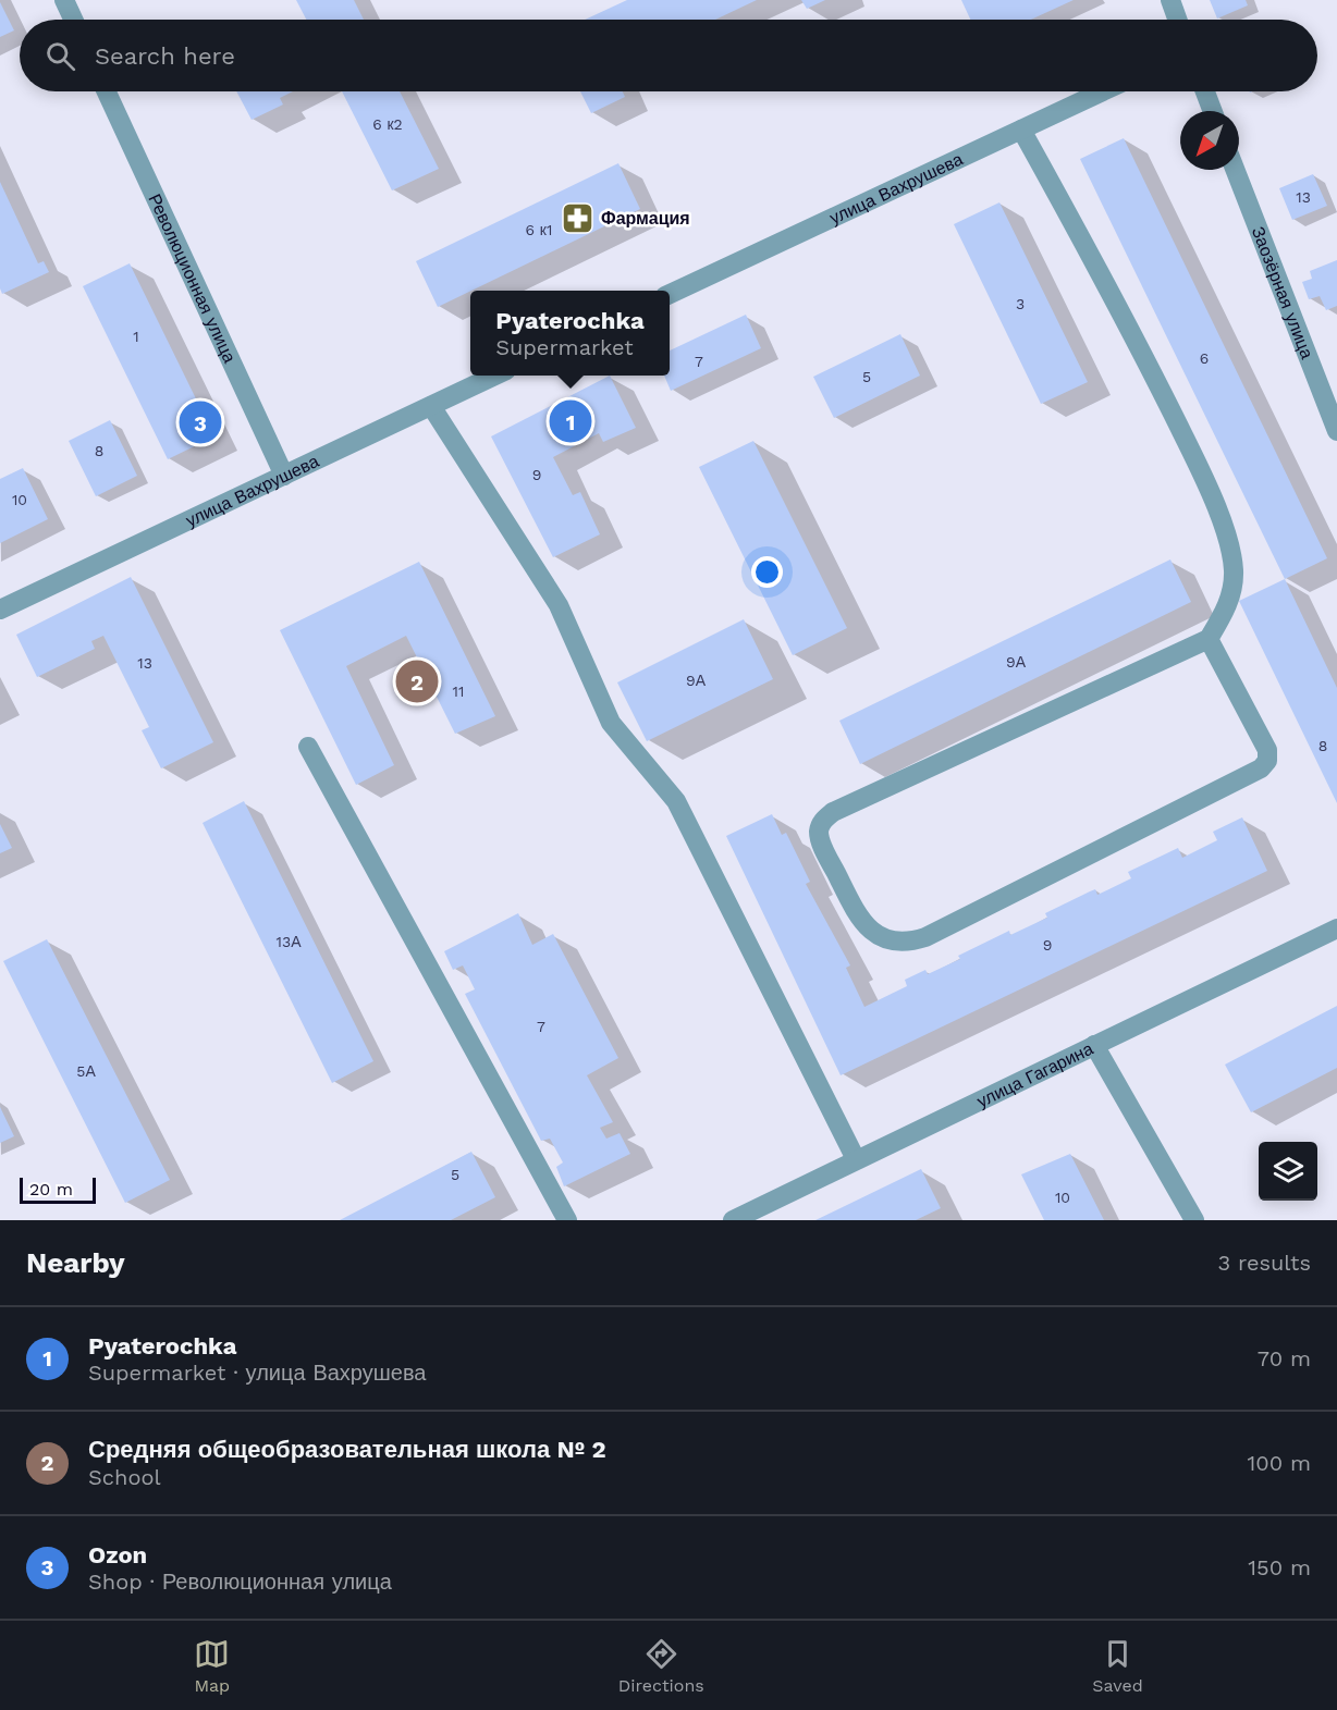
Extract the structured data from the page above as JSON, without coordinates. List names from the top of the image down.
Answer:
{
  "streets": {
    "street": [
      "улица Вахрушева",
      "Революционная улица",
      "Заозёрная улица",
      "улица Гагарина"
    ]
  },
  "crossings": [
    ["улица Вахрушева", "Революционная улица"]
  ],
  "places": {
    "pharmacy": ["Фармация"]
  },
  "house_numbers": [
    "6 к2",
    "13",
    "6 к1",
    "3",
    "1",
    "6",
    "7",
    "5",
    "8",
    "9",
    "10",
    "9А",
    "13",
    "9А",
    "11",
    "8",
    "13А",
    "9",
    "7",
    "5А",
    "5",
    "10"
  ],
  "scale_bar": "20 m",
  "north": "bottom left",
  "page": {
    "search": "Search here",
    "popup": ["Pyaterochka", "Supermarket"],
    "pins": ["1", "3", "2"],
    "scale": "20 m",
    "heading": ["Nearby", "3 results"],
    "list": [
      {
        "mark": "1",
        "name": "Pyaterochka",
        "note": "Supermarket · улица Вахрушева",
        "value": "70 m"
      },
      {
        "mark": "2",
        "name": "Средняя общеобразовательная школа № 2",
        "note": "School",
        "value": "100 m"
      },
      {
        "mark": "3",
        "name": "Ozon",
        "note": "Shop · Революционная улица",
        "value": "150 m"
      }
    ],
    "nav": ["Map", "Directions", "Saved"]
  }
}
